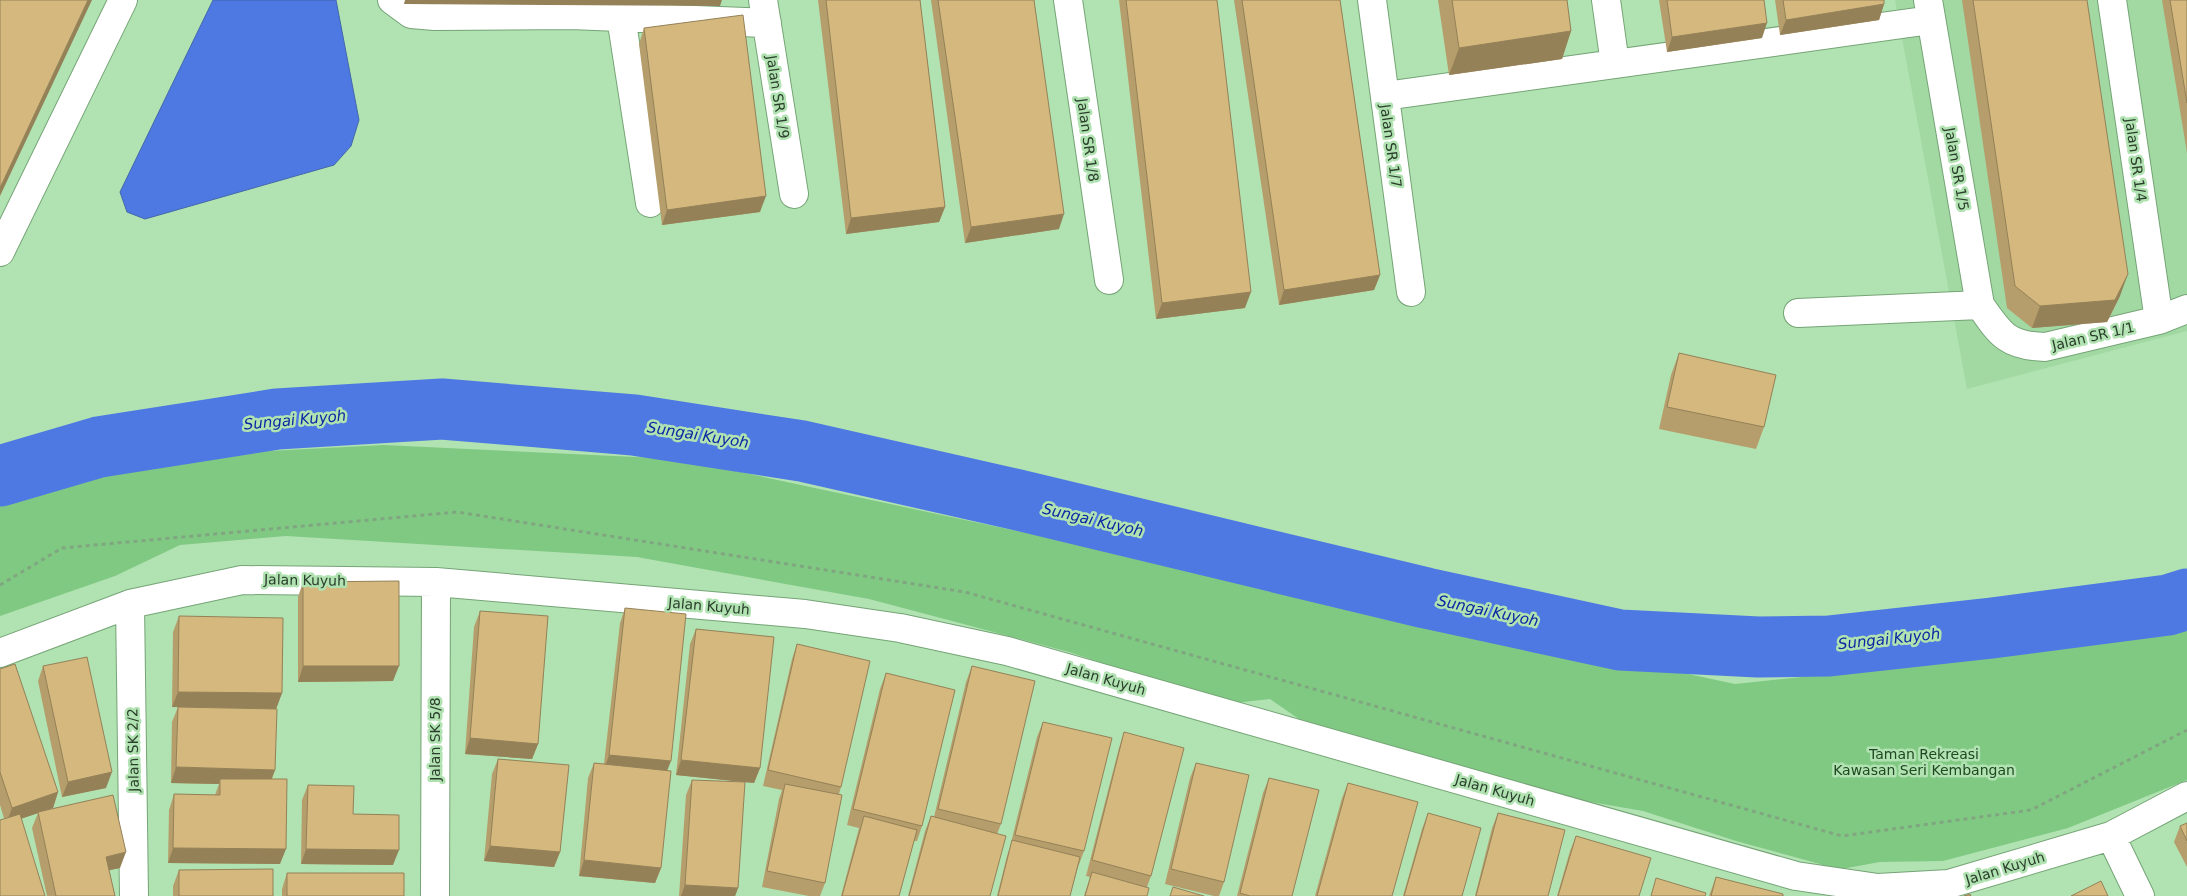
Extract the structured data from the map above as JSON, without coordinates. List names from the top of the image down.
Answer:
{
  "streets": {
    "street": [
      "Jalan SR 1/9",
      "Jalan SR 1/8",
      "Jalan SR 1/7",
      "Jalan SR 1/4",
      "Jalan SR 1/5",
      "Jalan SR 1/1",
      "Jalan Kuyuh",
      "Jalan SK 5/8",
      "Jalan SK 2/2"
    ]
  },
  "crossings": [
    ["Jalan SR 1/4", "Jalan SR 1/1"],
    ["Jalan SR 1/5", "Jalan SR 1/1"],
    ["Jalan Kuyuh", "Jalan SK 5/8"],
    ["Jalan Kuyuh", "Jalan SK 2/2"]
  ],
  "water": ["Sungai Kuyoh"],
  "parks": ["Taman Rekreasi Kawasan Seri Kembangan"]
}
